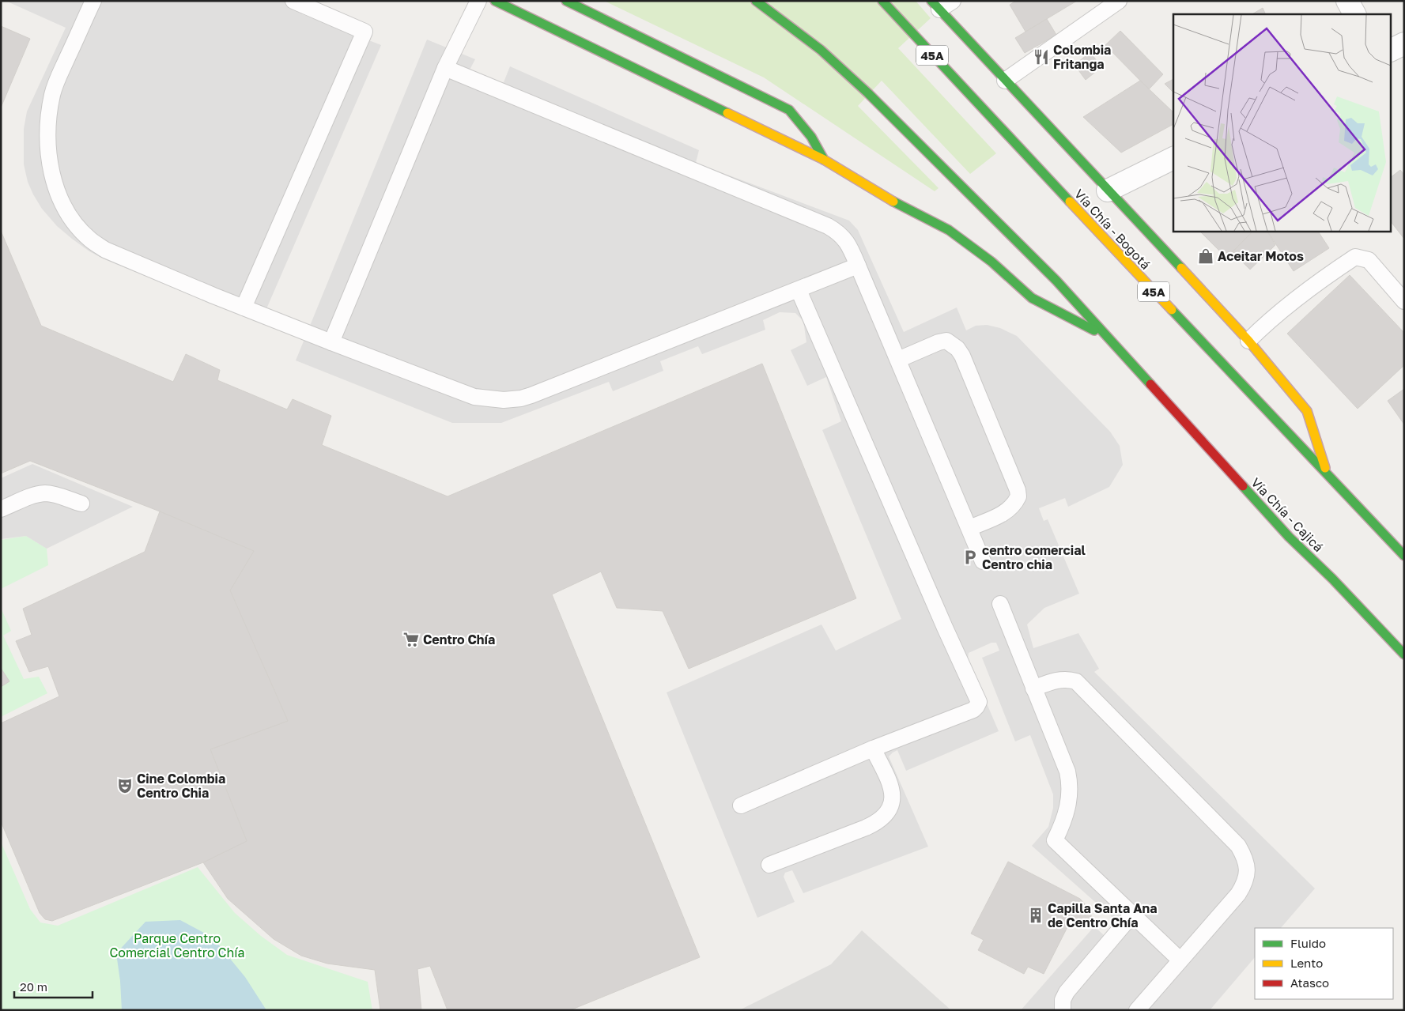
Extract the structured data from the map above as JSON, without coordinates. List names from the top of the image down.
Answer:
{
  "streets": {
    "highway": ["45A", "Vía Chía - Bogotá", "Vía Chía - Cajicá"]
  },
  "crossings": [
    ["45A", "Vía Chía - Bogotá"]
  ],
  "parks": ["Parque Centro Comercial Centro Chía"],
  "places": {
    "restaurant": ["Colombia Fritanga"],
    "shop": ["Aceitar Motos"],
    "parking": ["centro comercial Centro chia"],
    "supermarket": ["Centro Chía"],
    "theatre": ["Cine Colombia Centro Chia"],
    "building": ["Capilla Santa Ana de Centro Chía"]
  },
  "legend": ["Fluido", "Lento", "Atasco"],
  "scale_bar": "20 m"
}
